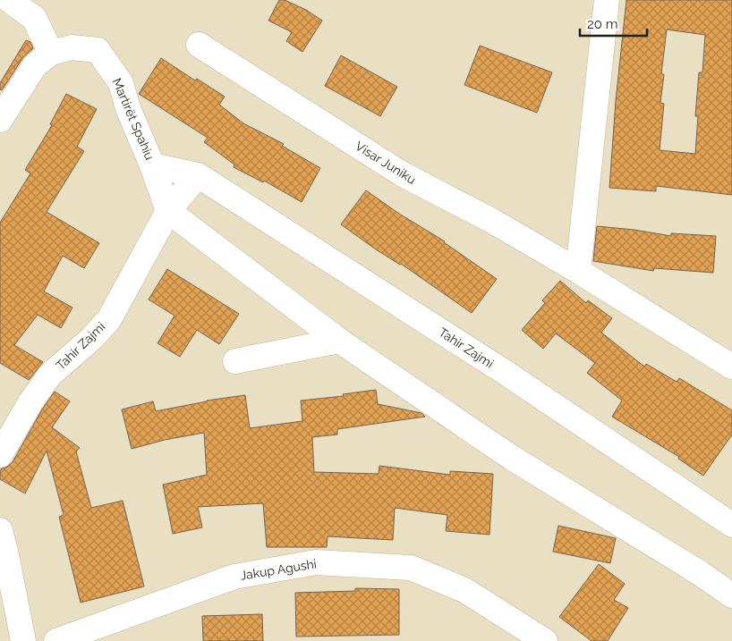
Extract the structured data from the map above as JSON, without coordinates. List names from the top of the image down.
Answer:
{
  "streets": {
    "street": [
      "Martirët Spahiu",
      "Visar Juniku",
      "Tahir Zajmi",
      "Jakup Agushi"
    ]
  },
  "crossings": [
    ["Martirët Spahiu", "Tahir Zajmi"]
  ],
  "scale_bar": "20 m"
}
